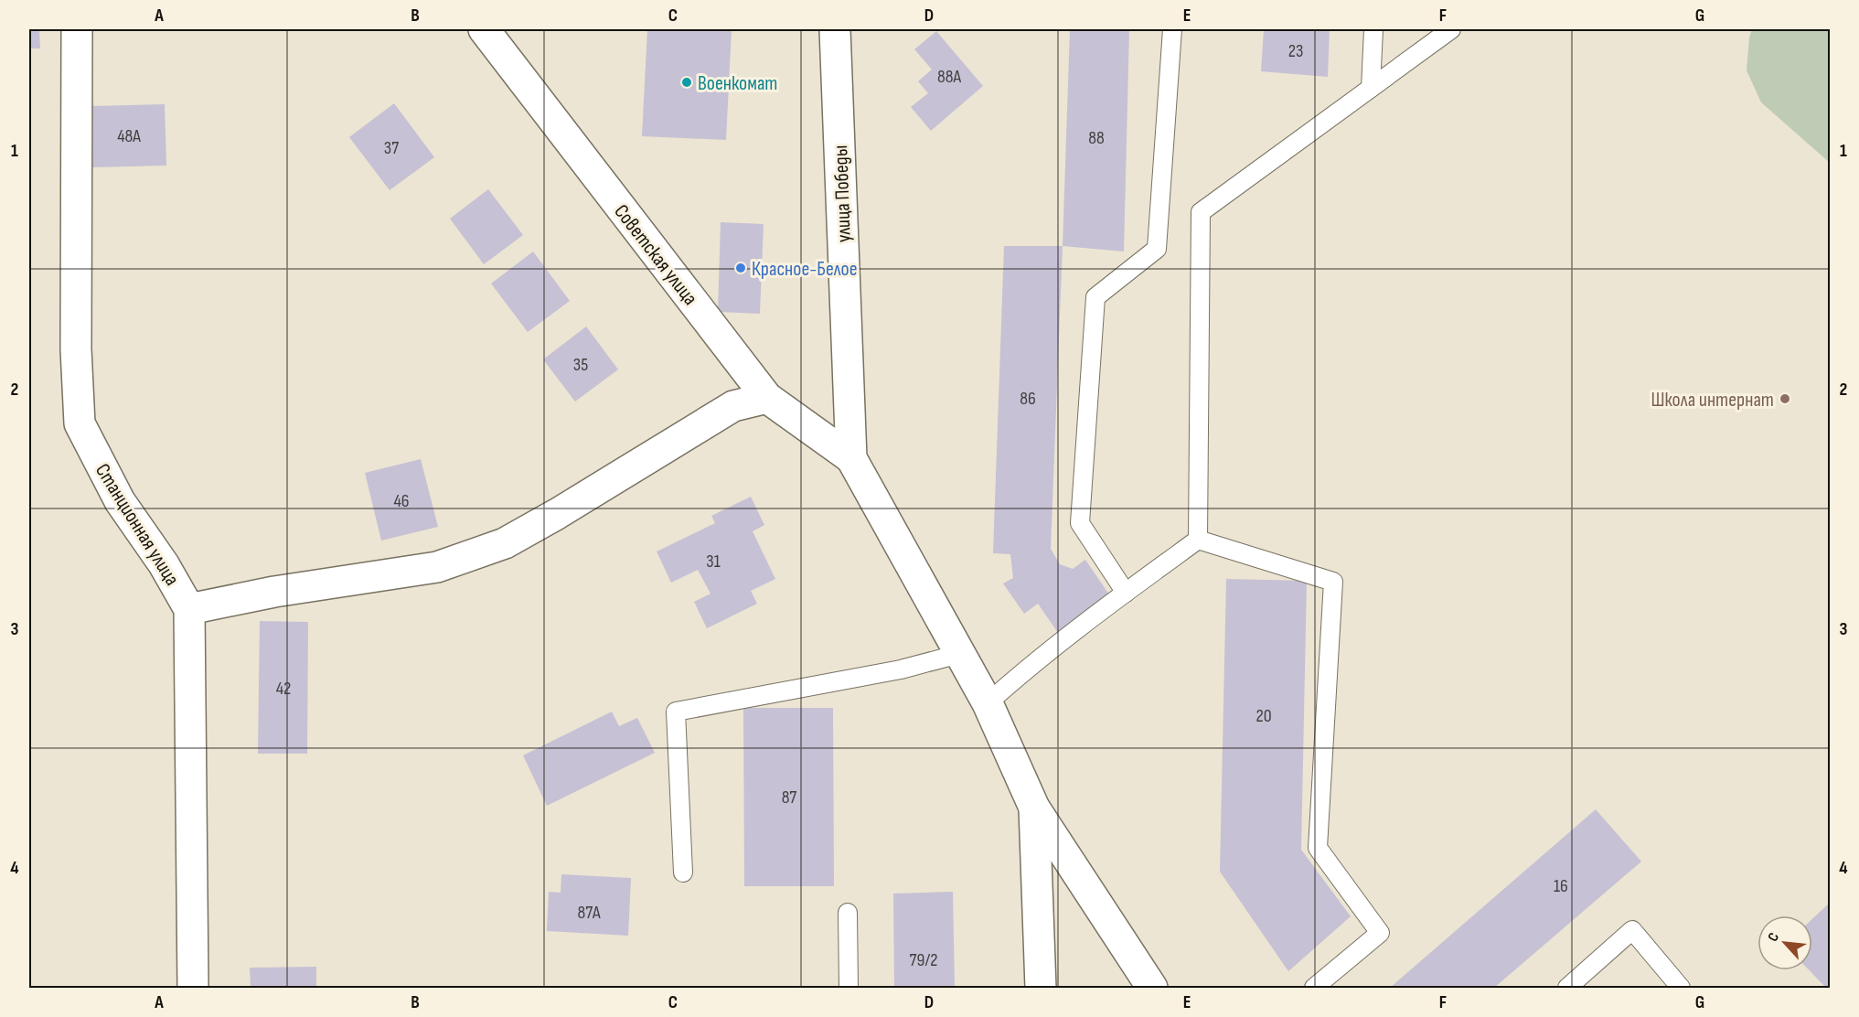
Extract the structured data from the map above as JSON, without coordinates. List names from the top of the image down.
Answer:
{
  "streets": {
    "street": ["улица Победы", "Советская улица", "Станционная улица"]
  },
  "crossings": [
    ["улица Победы", "Советская улица"]
  ],
  "places": ["Военкомат", "Красное-Белое", "Школа интернат"],
  "house_numbers": [
    "23",
    "88А",
    "48А",
    "88",
    "37",
    "35",
    "86",
    "46",
    "31",
    "42",
    "20",
    "87",
    "16",
    "87А",
    "79/2"
  ],
  "north": "top left",
  "grid": {
    "columns": [
      "A",
      "B",
      "C",
      "D",
      "E",
      "F",
      "G"
    ],
    "rows": [
      "1",
      "2",
      "3",
      "4"
    ]
  }
}
